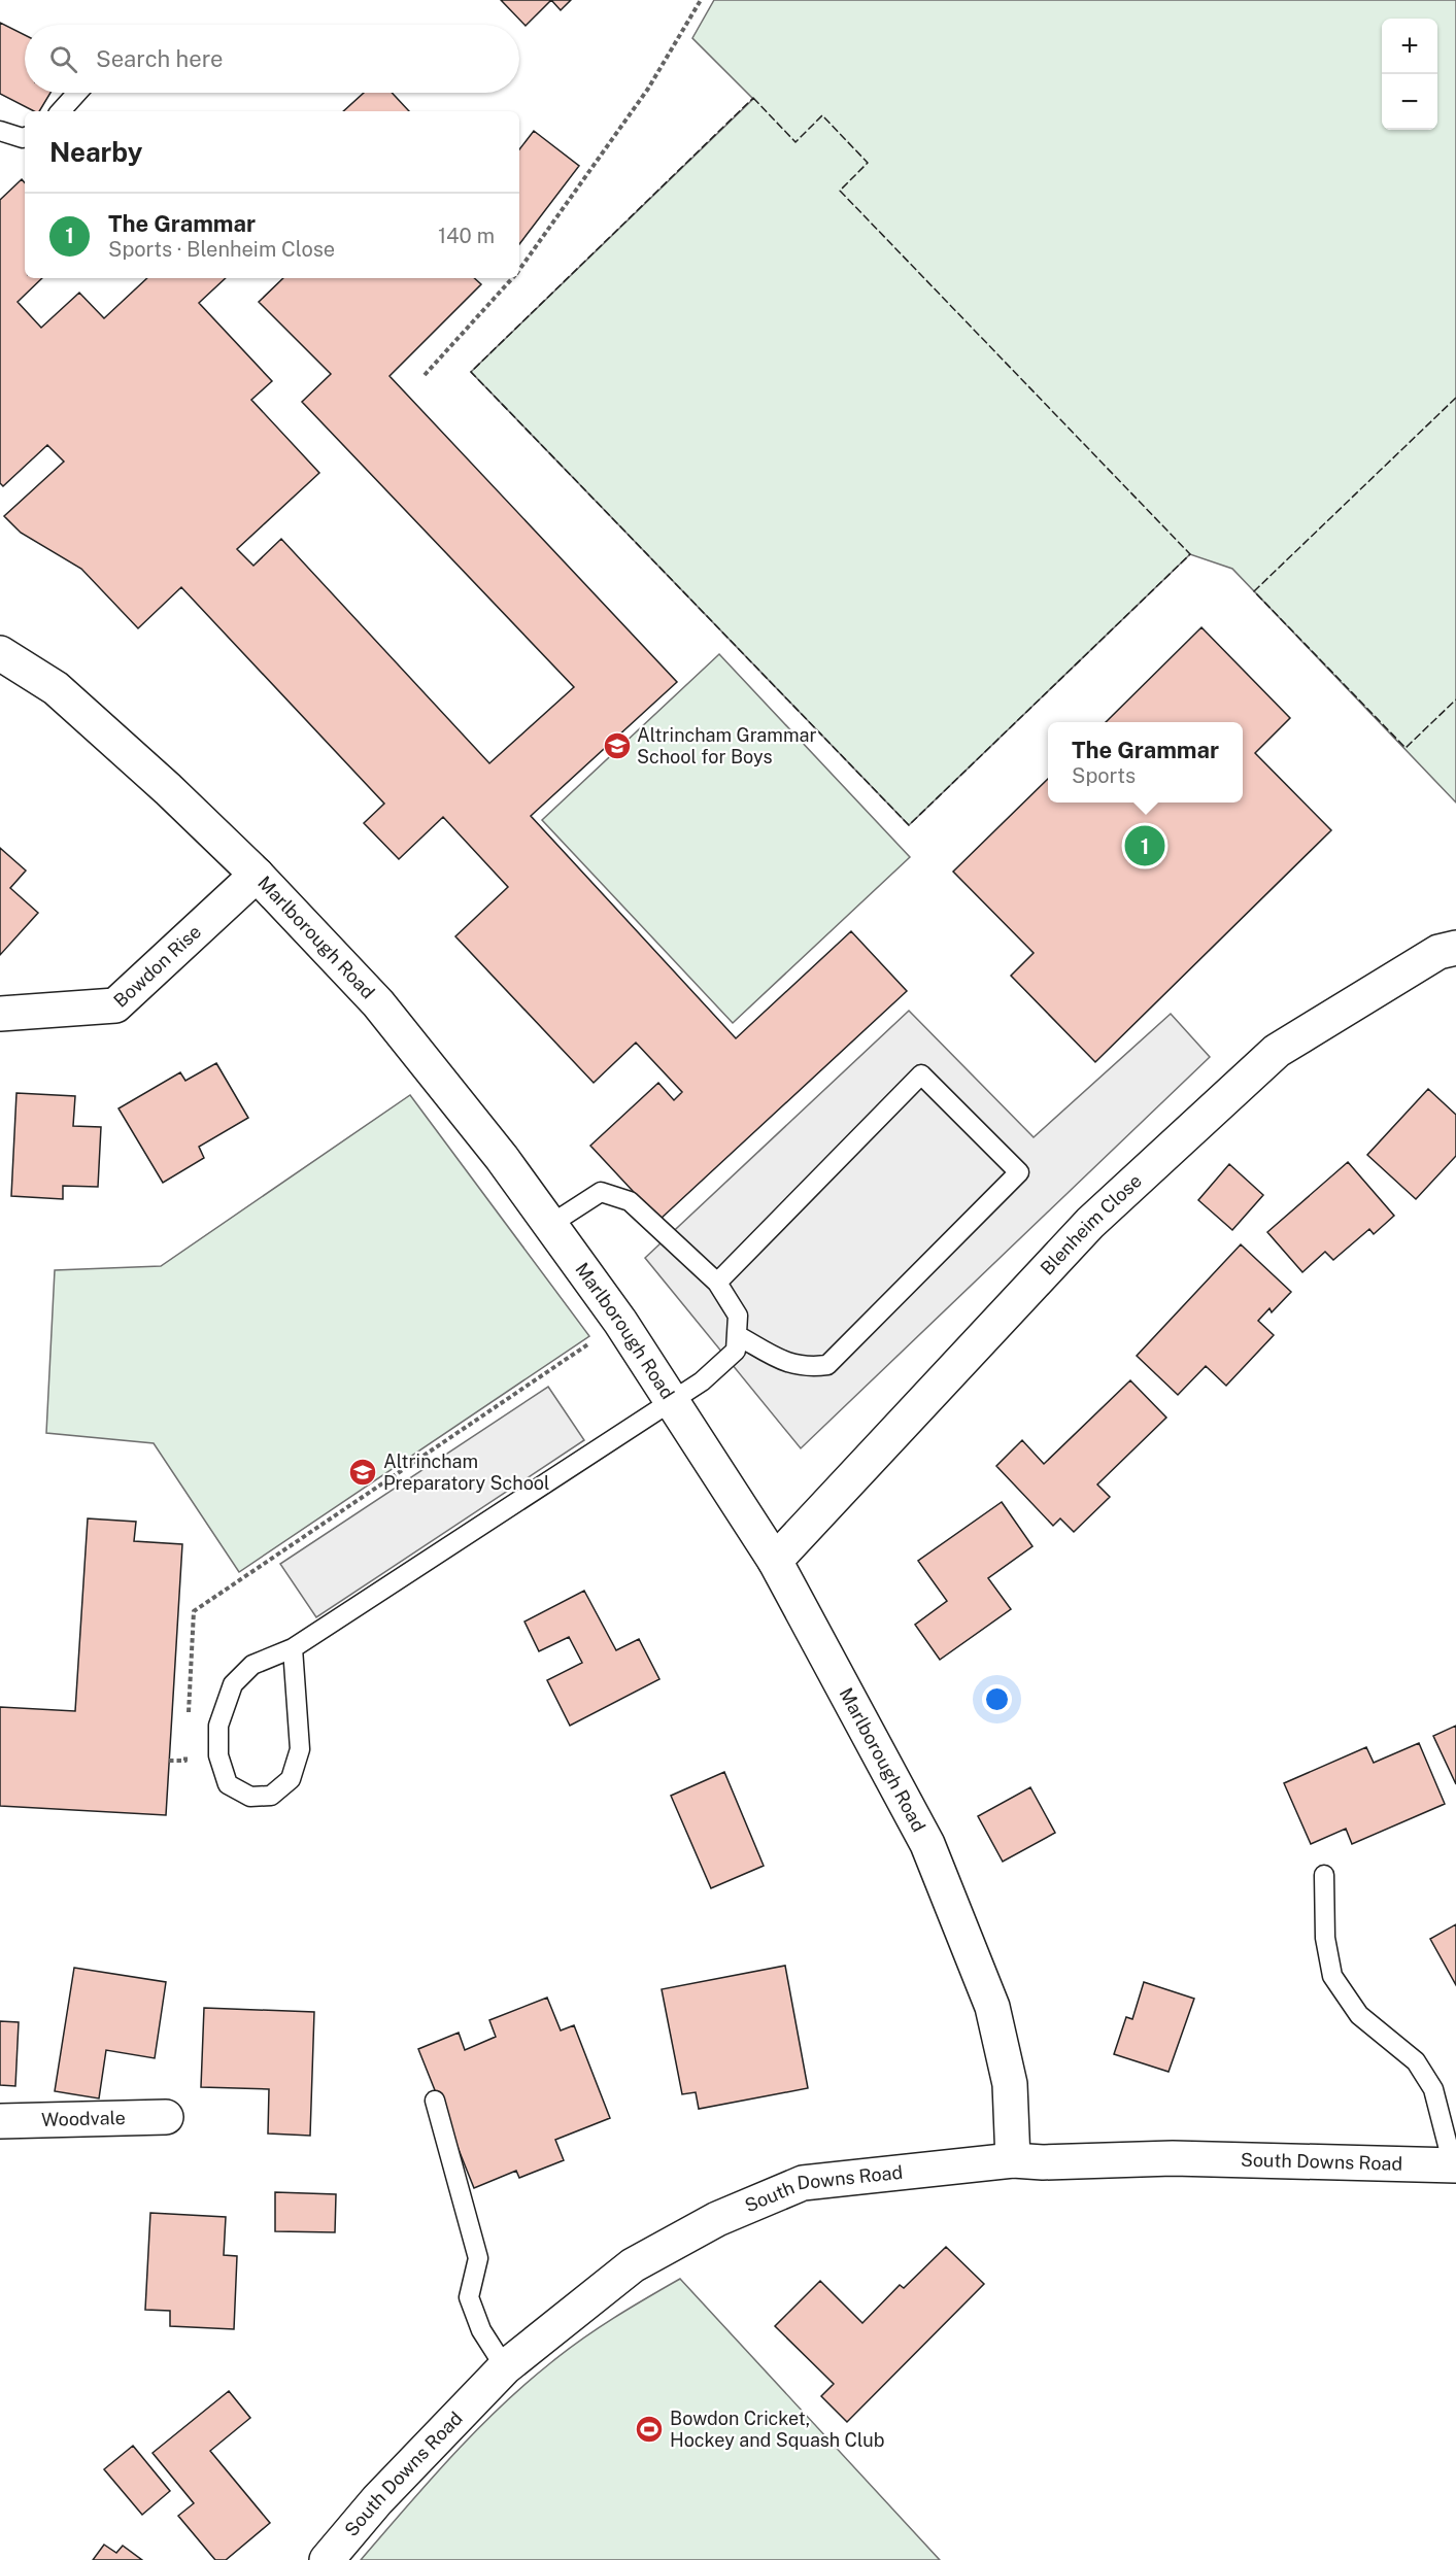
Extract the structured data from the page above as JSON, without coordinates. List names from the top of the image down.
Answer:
{
  "streets": {
    "street": [
      "Marlborough Road",
      "Bowdon Rise",
      "Blenheim Close",
      "Woodvale",
      "South Downs Road"
    ]
  },
  "crossings": [
    ["Marlborough Road", "Bowdon Rise"],
    ["Marlborough Road", "Blenheim Close"],
    ["Marlborough Road", "South Downs Road"]
  ],
  "places": {
    "school or university": ["Altrincham Grammar School for Boys", "Altrincham Preparatory School"],
    "sports": ["Bowdon Cricket, Hockey and Squash Club"]
  },
  "page": {
    "map_buttons": ["+", "−"],
    "search": "Search here",
    "heading": "Nearby",
    "list": [
      {
        "mark": "1",
        "name": "The Grammar",
        "note": "Sports · Blenheim Close",
        "value": "140 m"
      }
    ],
    "popup": ["The Grammar", "Sports"],
    "pins": "1"
  }
}
